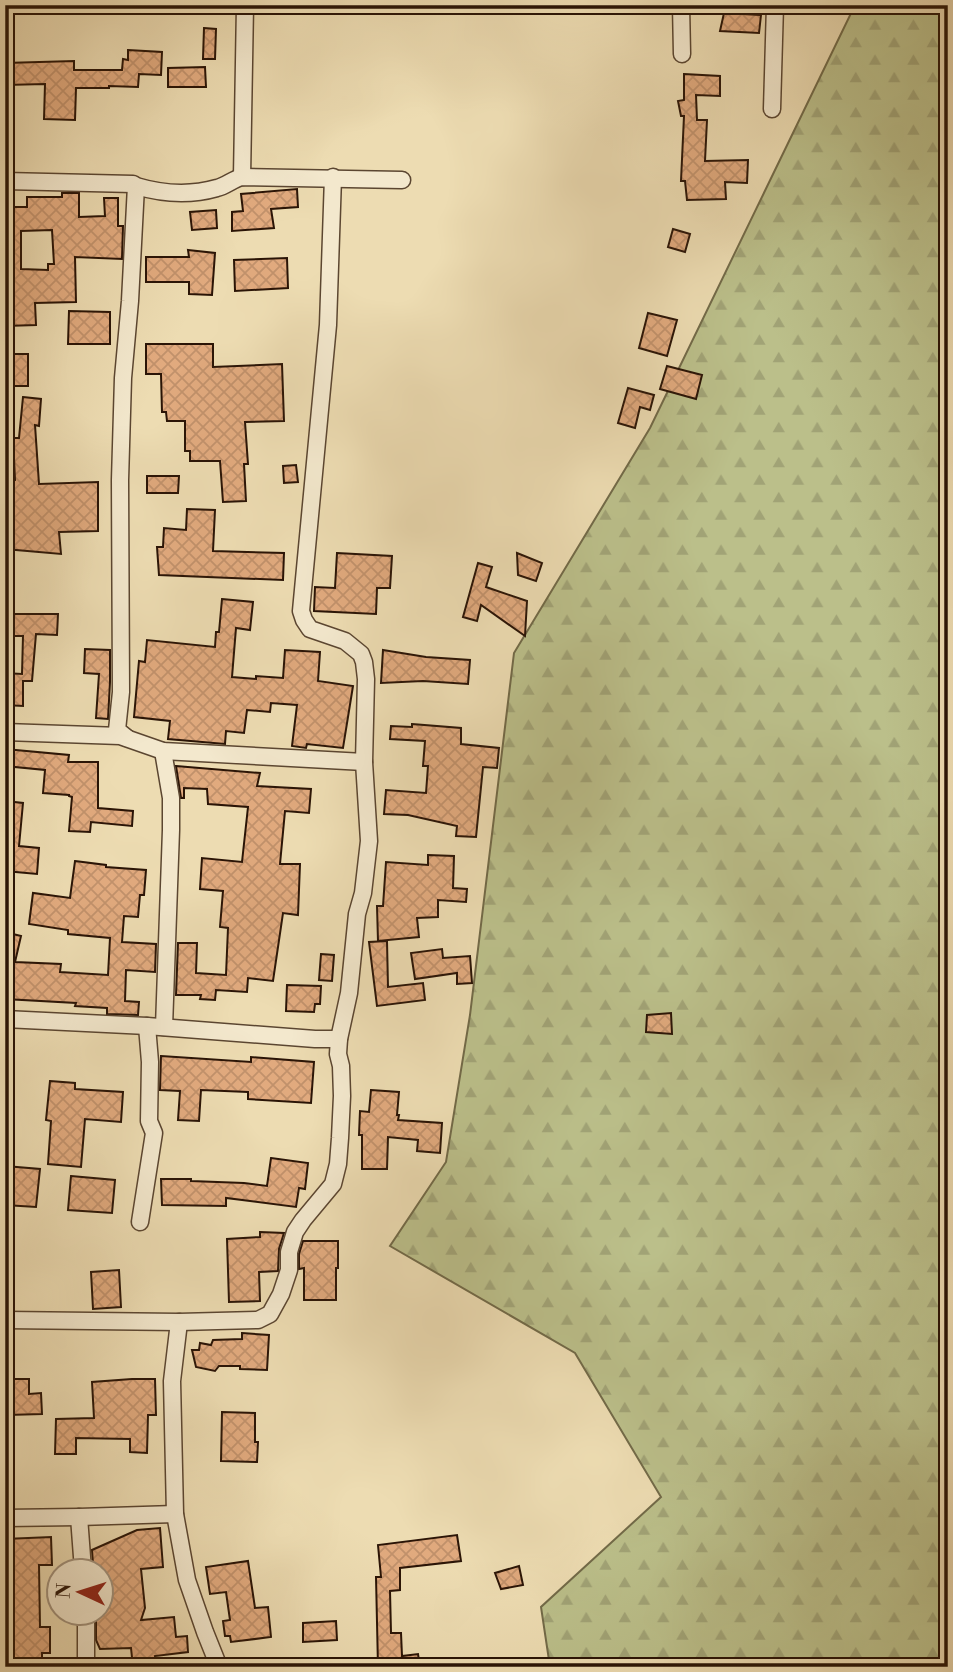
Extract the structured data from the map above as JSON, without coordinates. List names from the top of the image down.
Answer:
{
  "north": "left"
}
